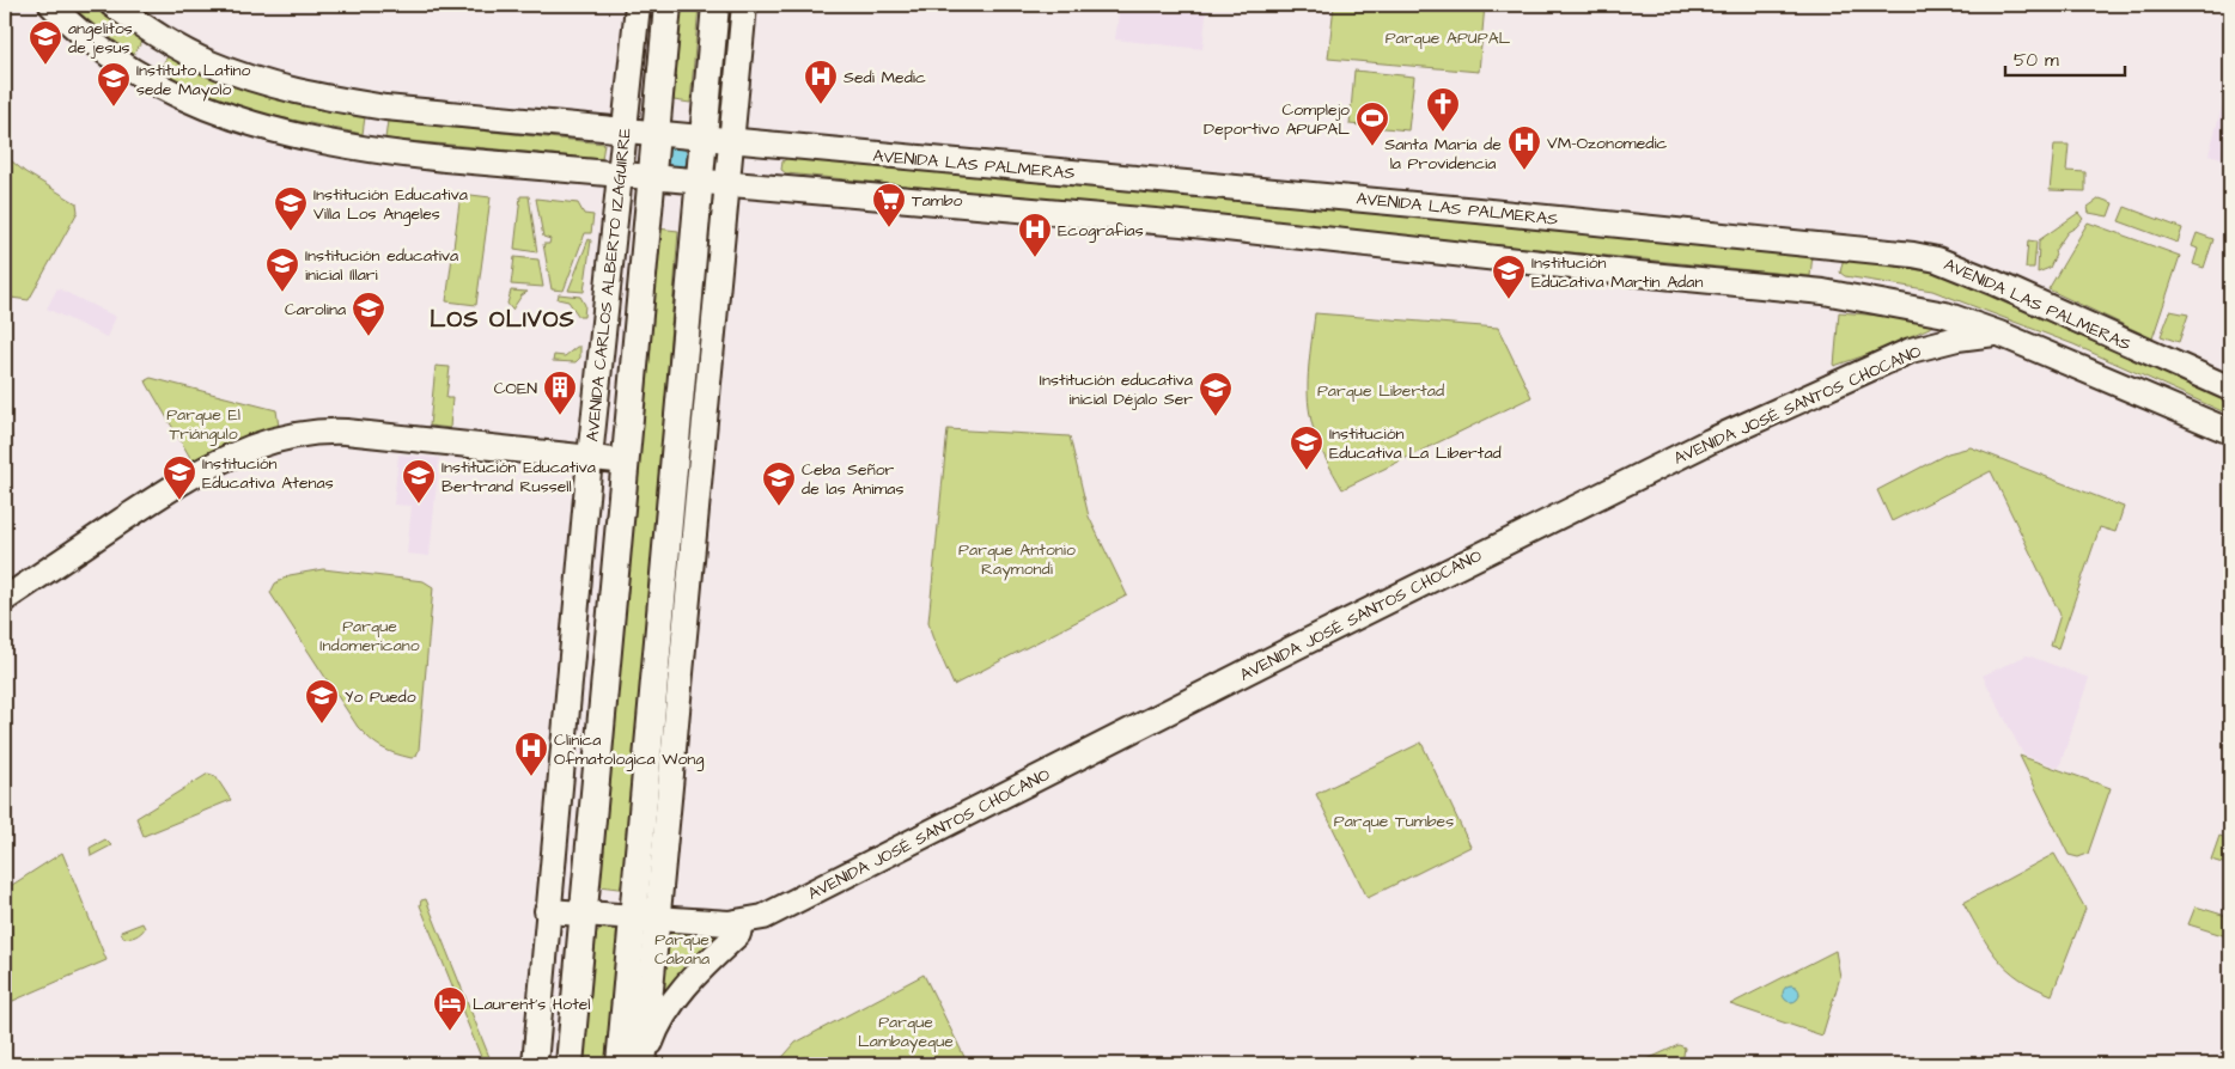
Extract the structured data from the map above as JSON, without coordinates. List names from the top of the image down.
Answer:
{
  "streets": {
    "main road": ["AVENIDA LAS PALMERAS", "AVENIDA CARLOS ALBERTO IZAGUIRRE", "AVENIDA JOSÉ SANTOS CHOCANO"]
  },
  "crossings": [
    ["AVENIDA LAS PALMERAS", "AVENIDA CARLOS ALBERTO IZAGUIRRE"],
    ["AVENIDA CARLOS ALBERTO IZAGUIRRE", "AVENIDA JOSÉ SANTOS CHOCANO"]
  ],
  "districts": ["LOS OLIVOS"],
  "parks": [
    "Parque APUPAL",
    "Parque Libertad",
    "Parque El Triángulo",
    "Parque Antonio Raymondi",
    "Parque Indomericano",
    "Parque Tumbes",
    "Parque Cabana",
    "Parque Lambayeque"
  ],
  "places": {
    "school or university": [
      "angelitos de jesus",
      "Instituto Latino sede Mayolo",
      "Institución Educativa Villa Los Angeles",
      "Institución educativa inicial Illari",
      "Institución Educativa Martin Adan",
      "Carolina",
      "Institución educativa inicial Déjalo Ser",
      "Institución Educativa La Libertad",
      "Institución Educativa Atenas",
      "Institución Educativa Bertrand Russell",
      "Ceba Señor de las Animas",
      "Yo Puedo"
    ],
    "hospital": [
      "Sedi Medic",
      "VM-Ozonomedic",
      "Ecografias",
      "Clinica Ofmatologica Wong"
    ],
    "church": ["Santa María de la Providencia"],
    "sports": ["Complejo Deportivo APUPAL"],
    "supermarket": ["Tambo"],
    "building": ["COEN"],
    "hotel": ["Laurent's Hotel"]
  },
  "scale_bar": "50 m"
}
